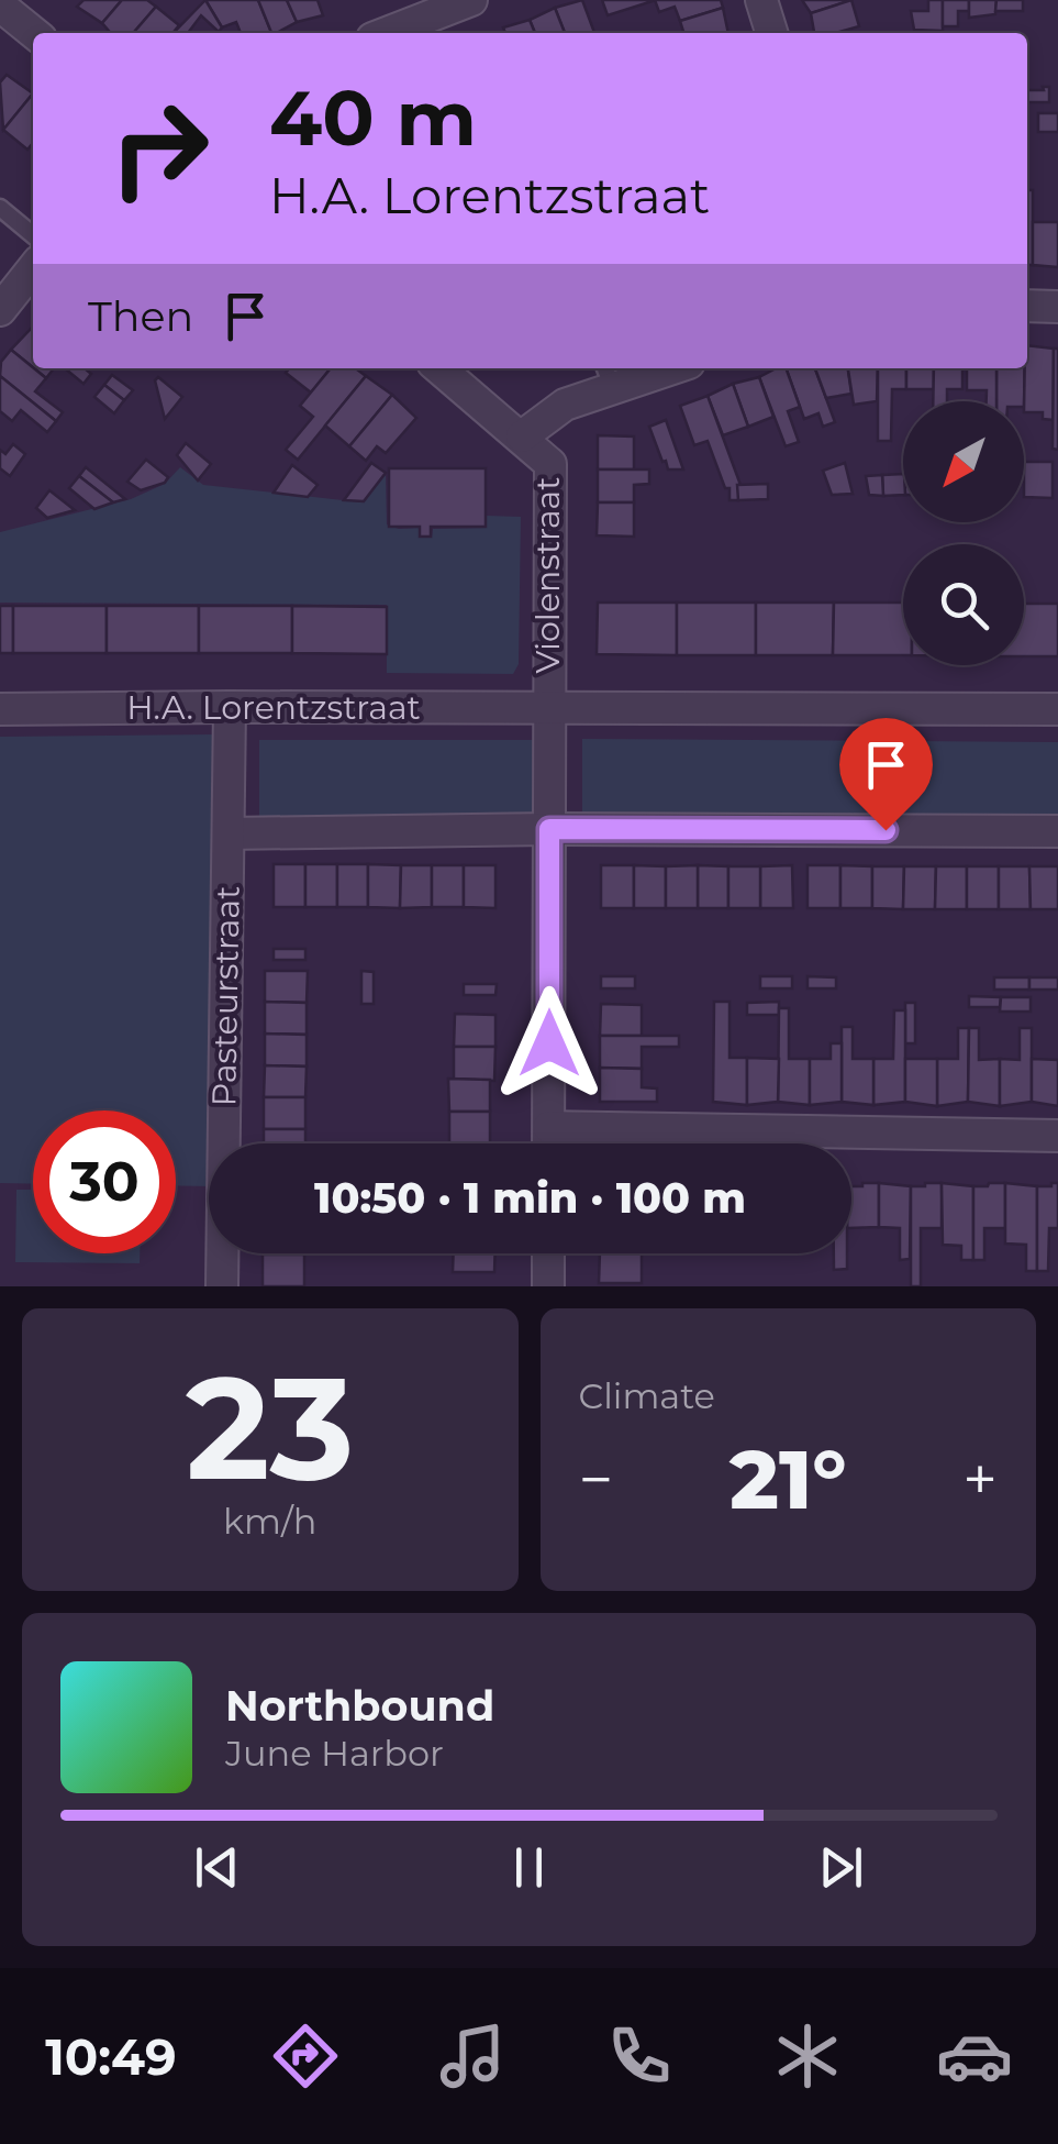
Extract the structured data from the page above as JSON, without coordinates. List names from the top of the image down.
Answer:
{
  "streets": {
    "street": ["Violenstraat", "H.A. Lorentzstraat", "Pasteurstraat"]
  },
  "crossings": [
    ["Violenstraat", "H.A. Lorentzstraat"],
    ["H.A. Lorentzstraat", "Pasteurstraat"]
  ],
  "north": "bottom left",
  "page": {
    "turn": ["40 m", "H.A. Lorentzstraat"],
    "then": "Then",
    "limit": "30",
    "trip": "10:50 · 1 min · 100 m",
    "tile": [
      ["23", "km/h"],
      "Climate"
    ],
    "heat": ["−", "21°", "+"],
    "song": ["Northbound", "June Harbor"],
    "tabs": "10:49"
  }
}
